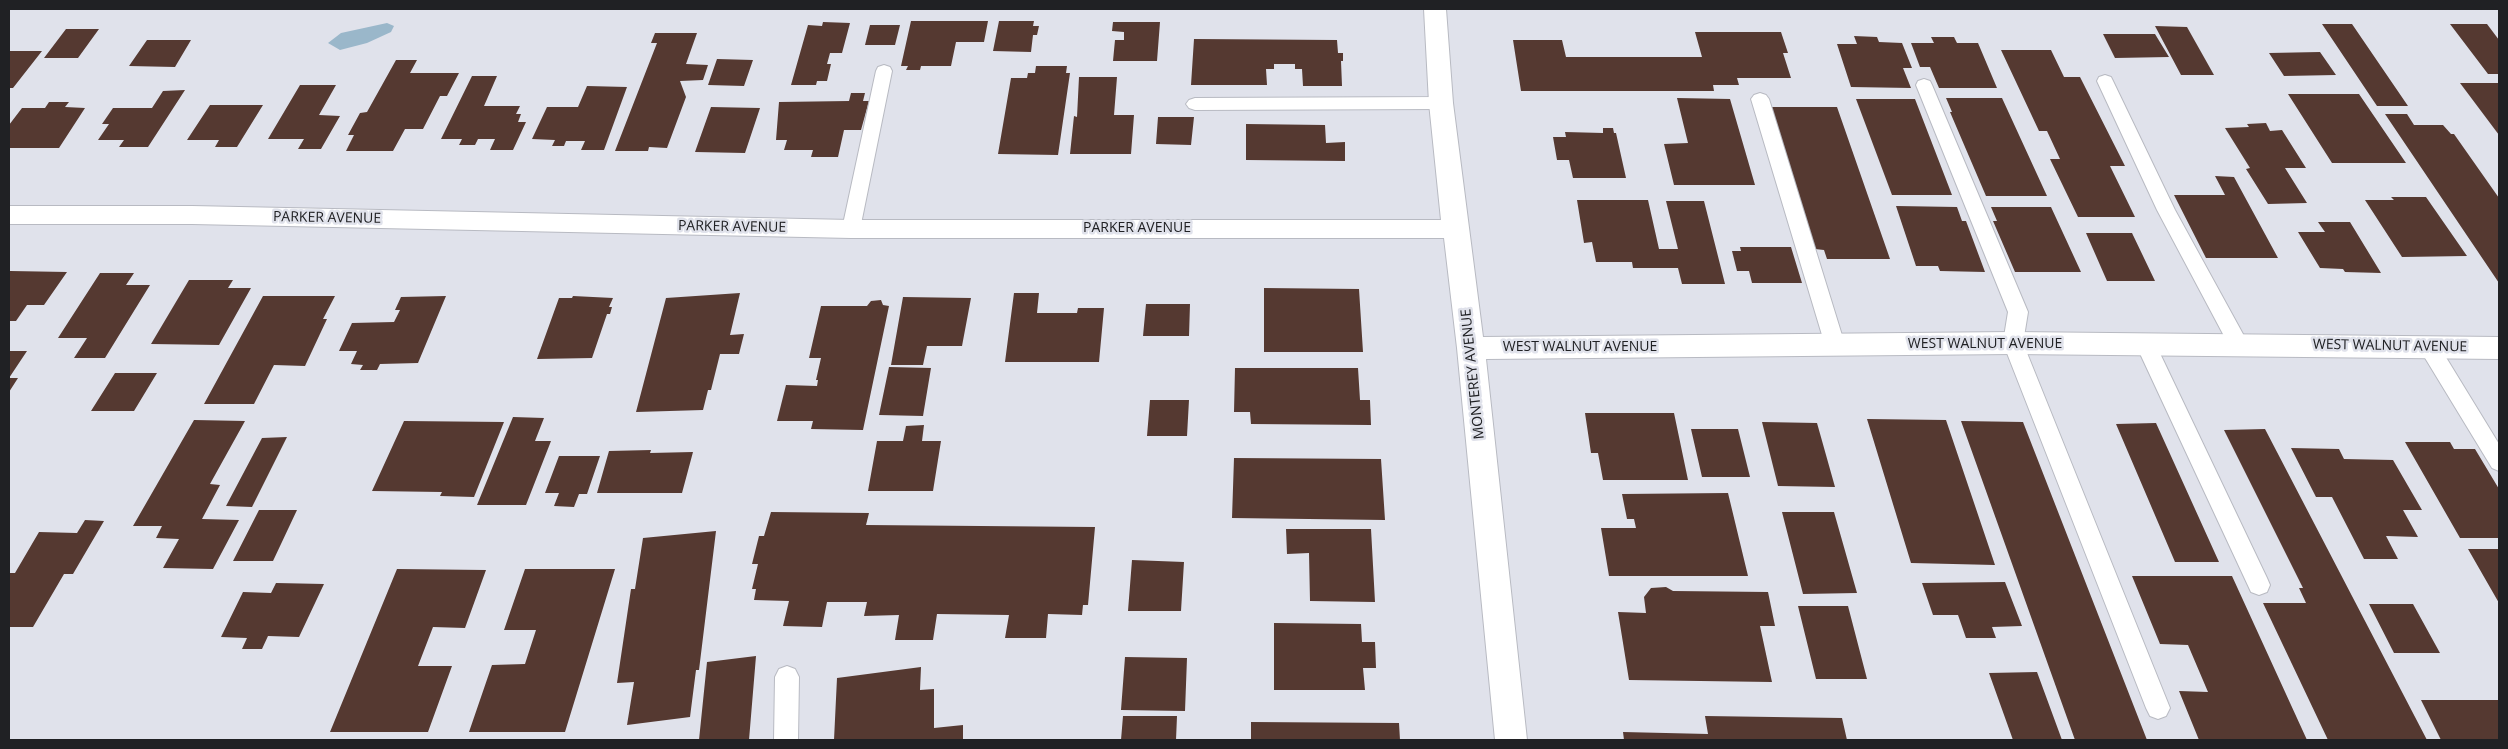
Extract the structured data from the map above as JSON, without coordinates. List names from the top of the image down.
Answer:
{
  "streets": {
    "street": ["PARKER AVENUE", "WEST WALNUT AVENUE", "MONTEREY AVENUE"]
  },
  "crossings": [
    ["PARKER AVENUE", "MONTEREY AVENUE"],
    ["WEST WALNUT AVENUE", "MONTEREY AVENUE"]
  ]
}
